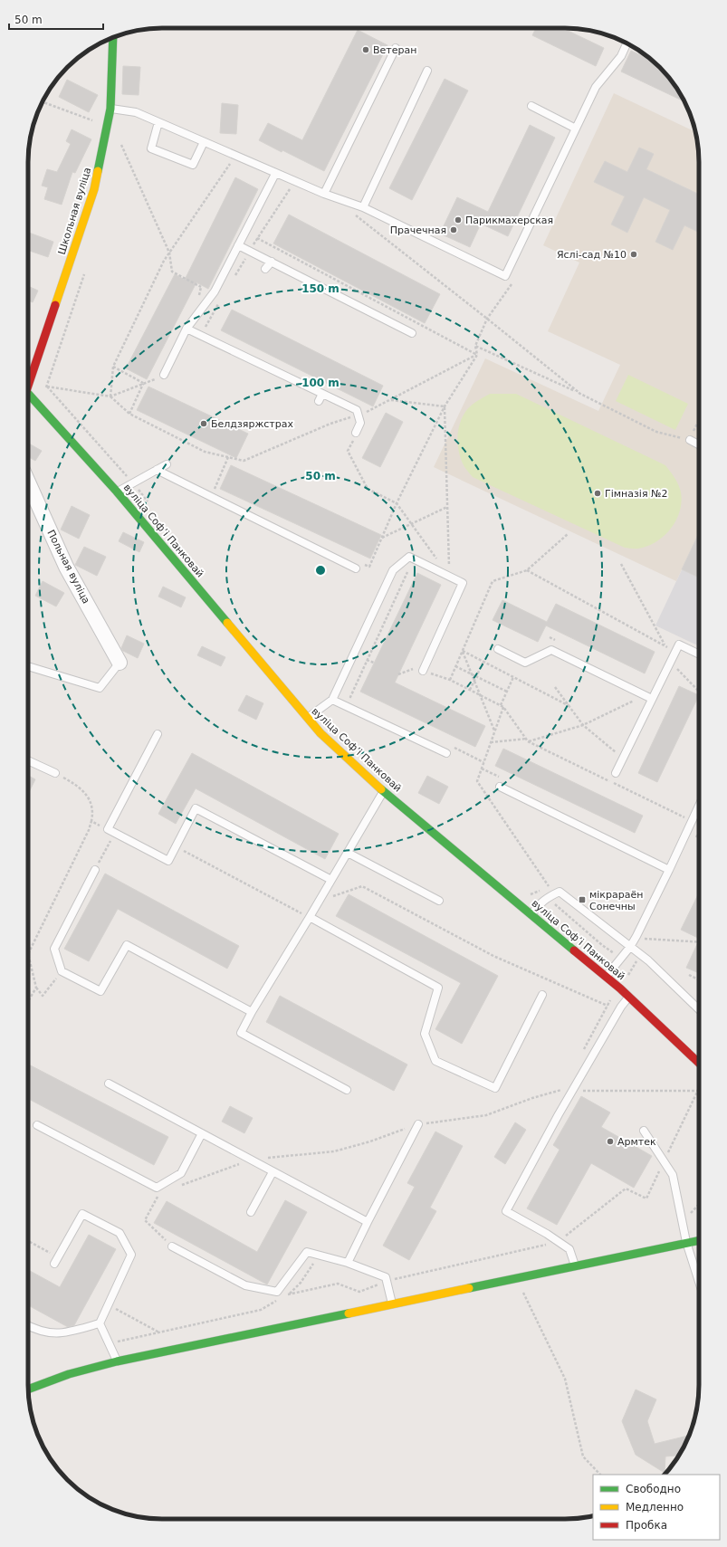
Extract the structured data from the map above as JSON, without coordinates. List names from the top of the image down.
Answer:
{
  "streets": {
    "main road": ["Школьная вуліца", "вуліца Софʼі Панковай"],
    "street": ["Польная вуліца"]
  },
  "places": {
    "other": [
      "Ветеран",
      "Парикмахерская",
      "Прачечная",
      "Яслі-сад №10",
      "Белдзяржстрах",
      "Гімназія №2",
      "Армтек"
    ],
    "transit": ["мікрараён Сонечны"]
  },
  "legend": ["Свободно", "Медленно", "Пробка"],
  "scale_bar": "50 m",
  "rings": ["150 m", "100 m", "50 m"]
}
